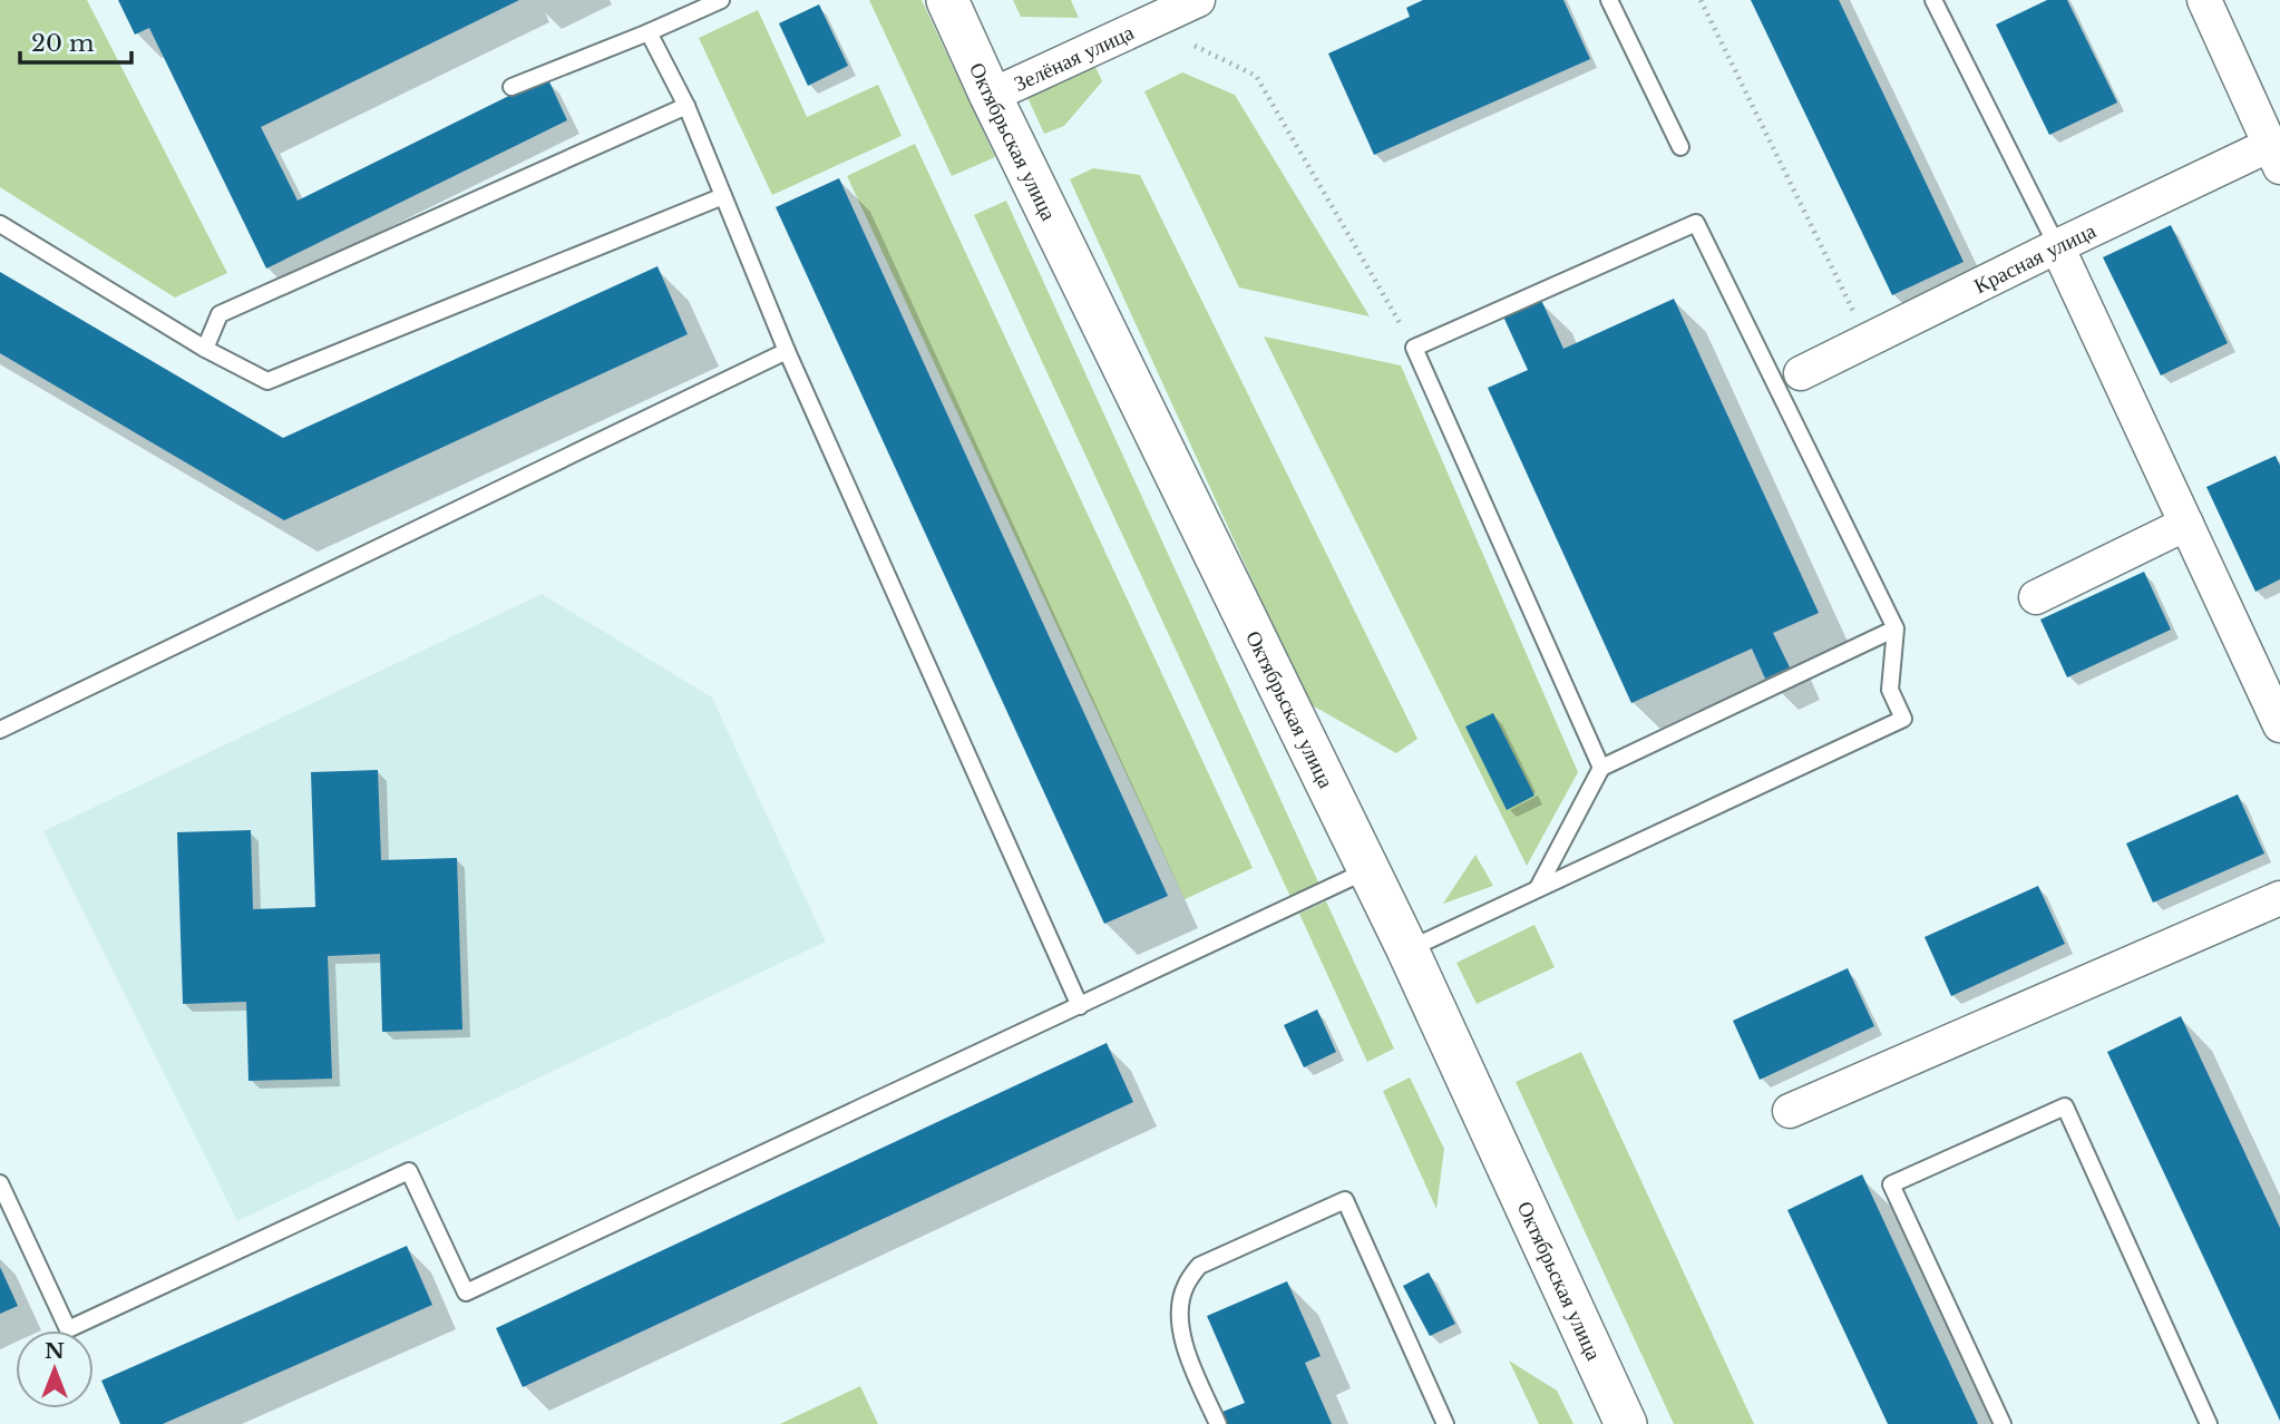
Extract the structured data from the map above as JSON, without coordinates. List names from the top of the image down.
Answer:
{
  "streets": {
    "street": ["Зелёная улица", "Октябрьская улица", "Красная улица"]
  },
  "crossings": [
    ["Зелёная улица", "Октябрьская улица"]
  ],
  "scale_bar": "20 m",
  "north": "top"
}
